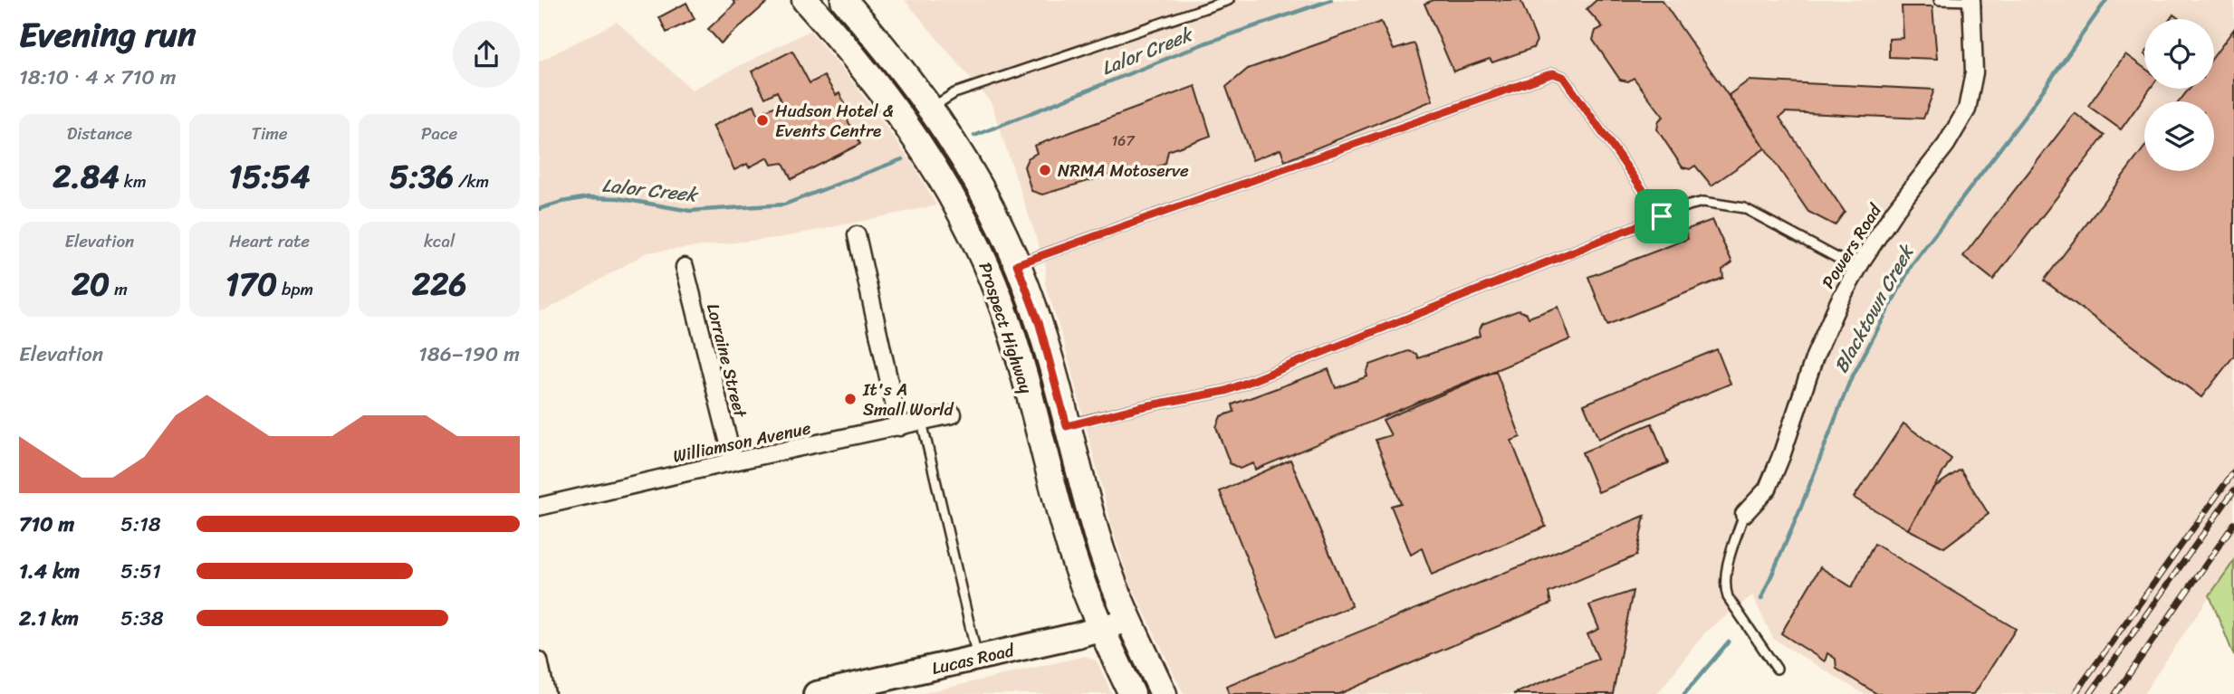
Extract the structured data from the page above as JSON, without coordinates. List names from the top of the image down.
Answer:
{
  "streets": {
    "main road": ["Prospect Highway"],
    "street": [
      "Powers Road",
      "Lorraine Street",
      "Williamson Avenue",
      "Lucas Road"
    ]
  },
  "crossings": [
    ["Prospect Highway", "Lucas Road"],
    ["Lorraine Street", "Williamson Avenue"]
  ],
  "water": ["Lalor Creek", "Blacktown Creek"],
  "places": ["Hudson Hotel & Events Centre", "NRMA Motoserve", "It's A Small World"],
  "house_numbers": ["167"],
  "page": {
    "heading": ["Evening run", "18:10 · 4 × 710 m"],
    "stats": [
      ["Distance", "2.84 km"],
      ["Time", "15:54"],
      ["Pace", "5:36 /km"],
      ["Elevation", "20 m"],
      ["Heart rate", "170 bpm"],
      ["kcal", "226"]
    ],
    "chart": ["Elevation", "186–190 m"],
    "list": [
      {
        "name": "710 m",
        "note": "5:18"
      },
      {
        "name": "1.4 km",
        "note": "5:51"
      },
      {
        "name": "2.1 km",
        "note": "5:38"
      }
    ]
  }
}
